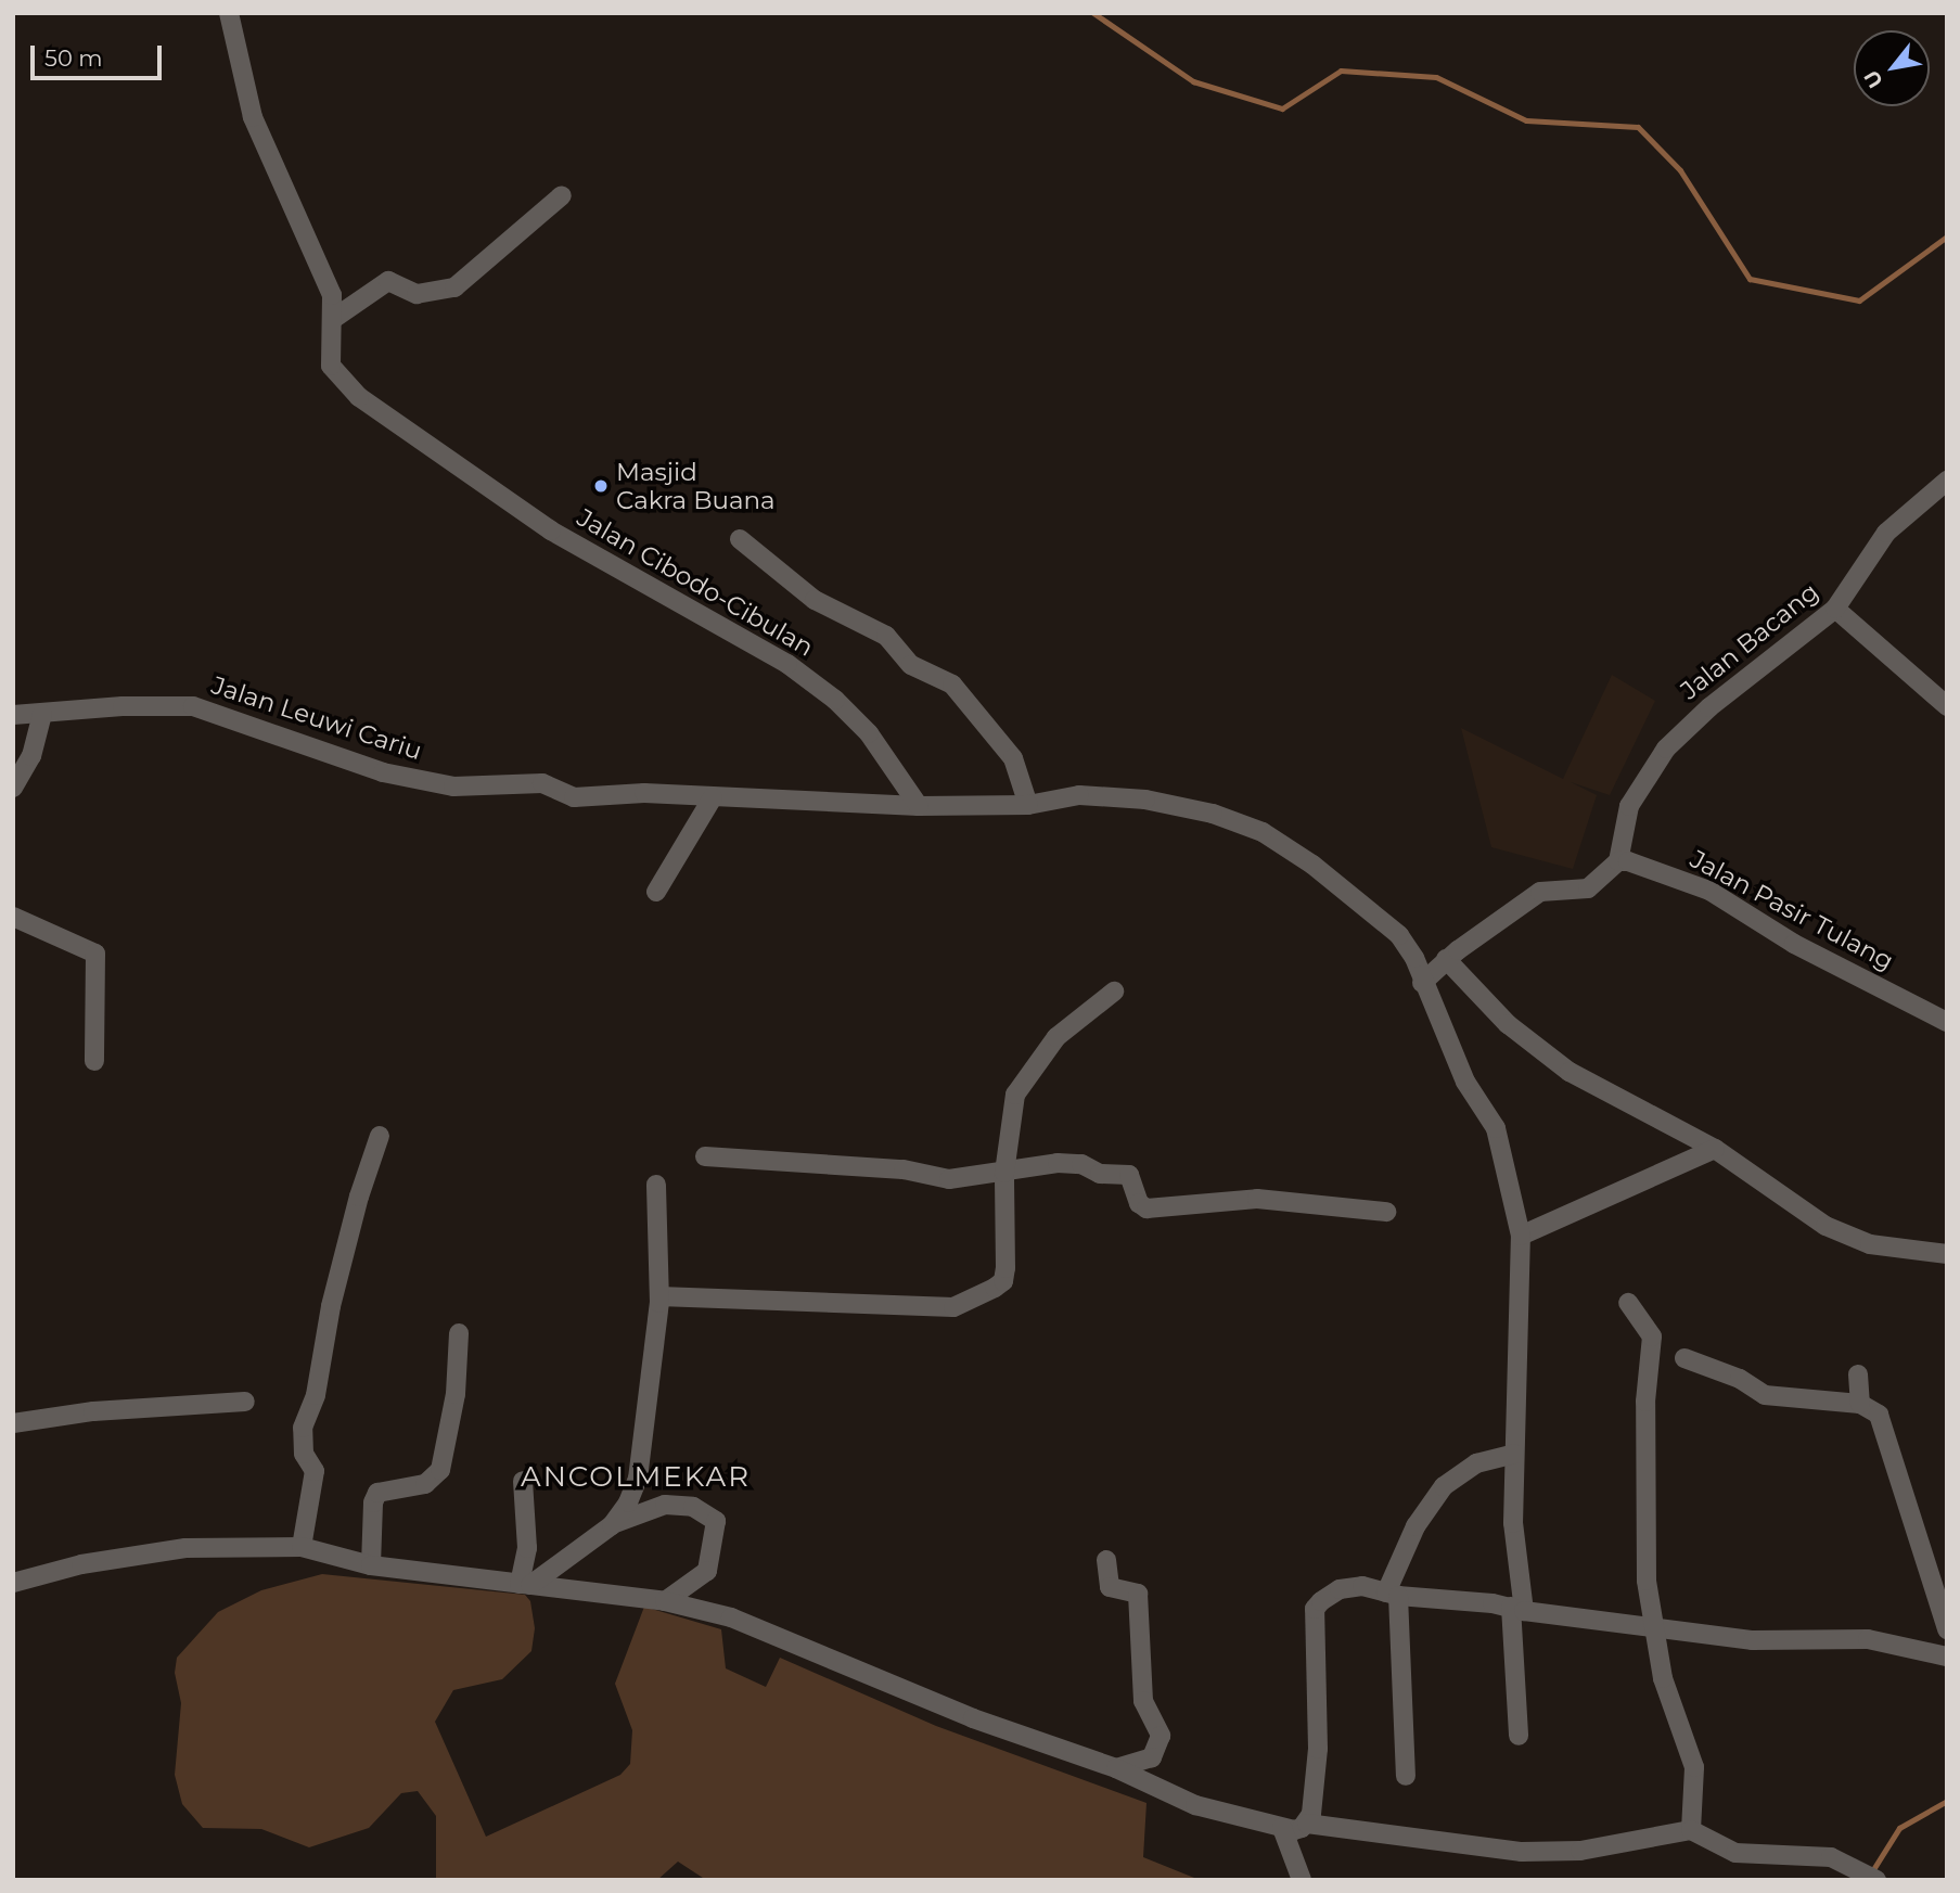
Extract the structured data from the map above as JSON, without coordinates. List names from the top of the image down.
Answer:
{
  "streets": {
    "street": [
      "Jalan Cibodo-Cibulan",
      "Jalan Bacang",
      "Jalan Leuwi Cariu",
      "Jalan Pasir Tulang"
    ]
  },
  "crossings": [
    ["Jalan Cibodo-Cibulan", "Jalan Leuwi Cariu"],
    ["Jalan Bacang", "Jalan Pasir Tulang"]
  ],
  "districts": ["ANCOLMEKAR"],
  "places": ["Masjid Cakra Buana"],
  "scale_bar": "50 m",
  "north": "bottom left"
}
